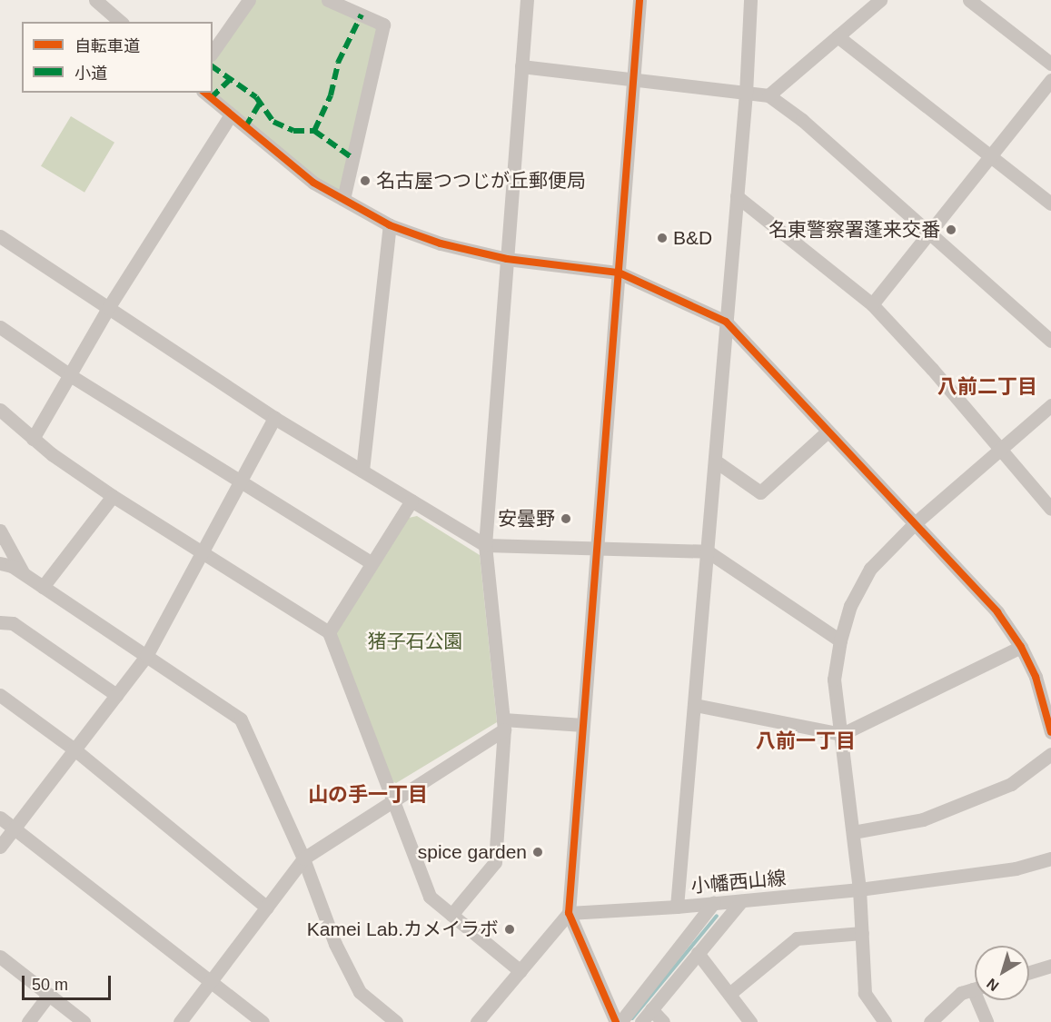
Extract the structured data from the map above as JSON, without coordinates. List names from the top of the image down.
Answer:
{
  "streets": {
    "street": ["小幡西山線"]
  },
  "districts": ["八前二丁目", "八前一丁目", "山の手一丁目"],
  "parks": ["猪子石公園"],
  "places": [
    "名古屋つつじが丘郵便局",
    "名東警察署蓬来交番",
    "B&D",
    "安曇野",
    "spice garden",
    "Kamei Lab.カメイラボ"
  ],
  "legend": ["自転車道", "小道"],
  "scale_bar": "50 m",
  "north": "bottom left"
}
